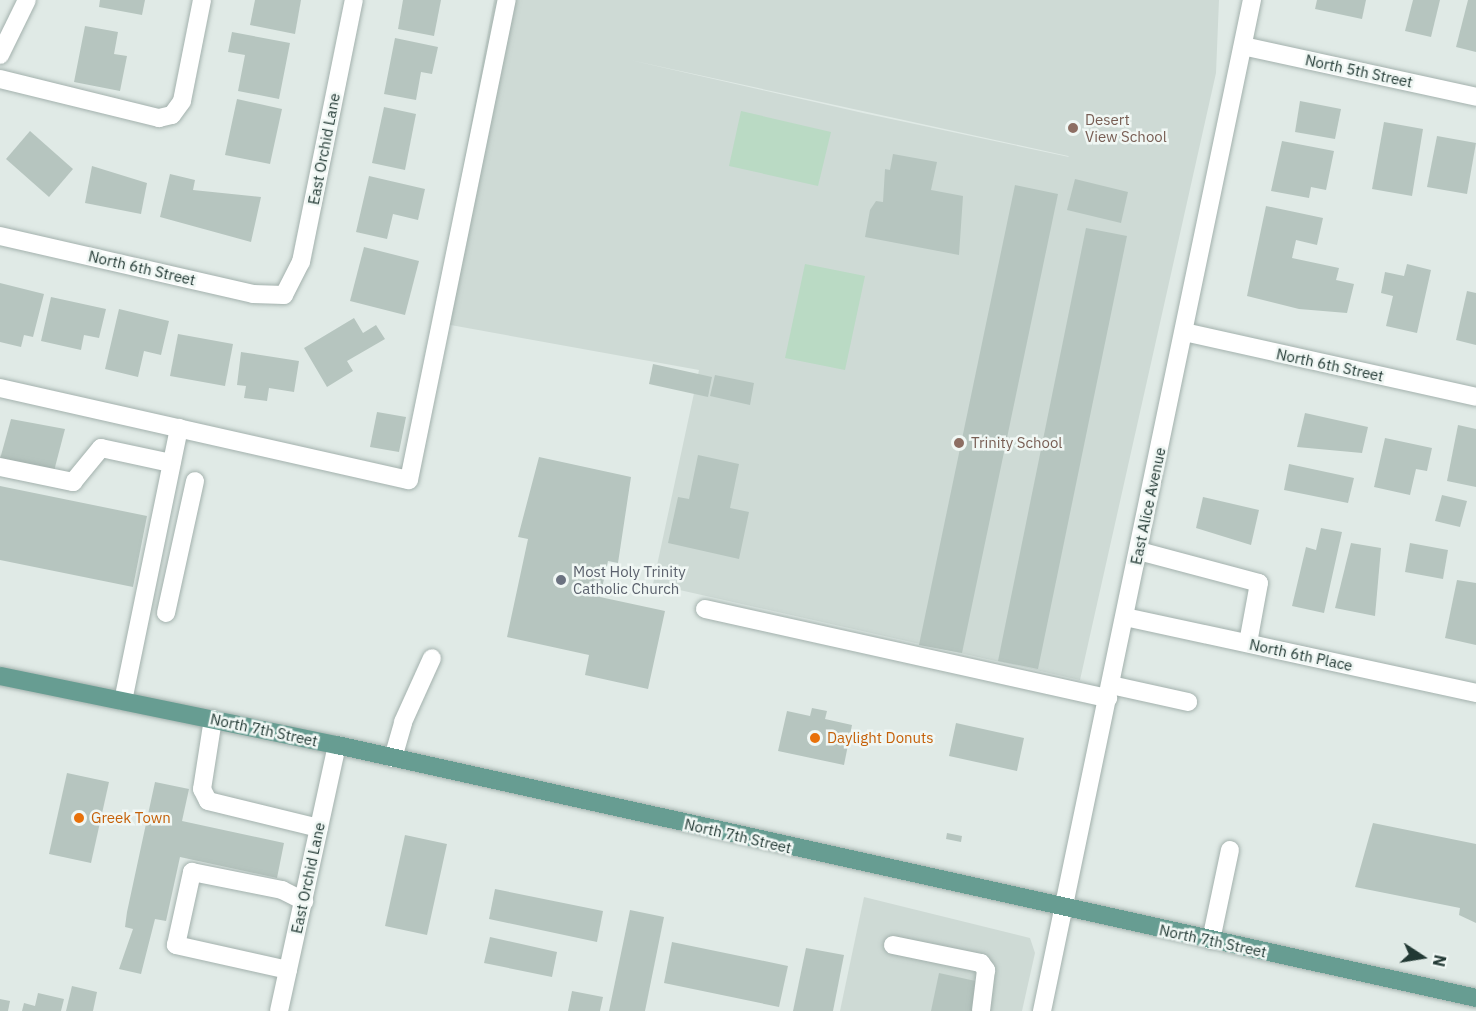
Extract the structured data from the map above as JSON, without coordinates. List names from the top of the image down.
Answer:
{
  "streets": {
    "main road": ["North 7th Street"],
    "street": [
      "North 5th Street",
      "East Orchid Lane",
      "North 6th Street",
      "East Alice Avenue",
      "North 6th Place"
    ]
  },
  "crossings": [
    ["North 5th Street", "East Alice Avenue"],
    ["East Orchid Lane", "North 6th Street"],
    ["East Orchid Lane", "North 7th Street"],
    ["North 6th Street", "East Alice Avenue"],
    ["East Alice Avenue", "North 6th Place"],
    ["East Alice Avenue", "North 7th Street"]
  ],
  "places": [
    "Desert View School",
    "Trinity School",
    "Most Holy Trinity Catholic Church",
    "Daylight Donuts",
    "Greek Town"
  ],
  "north": "right"
}
